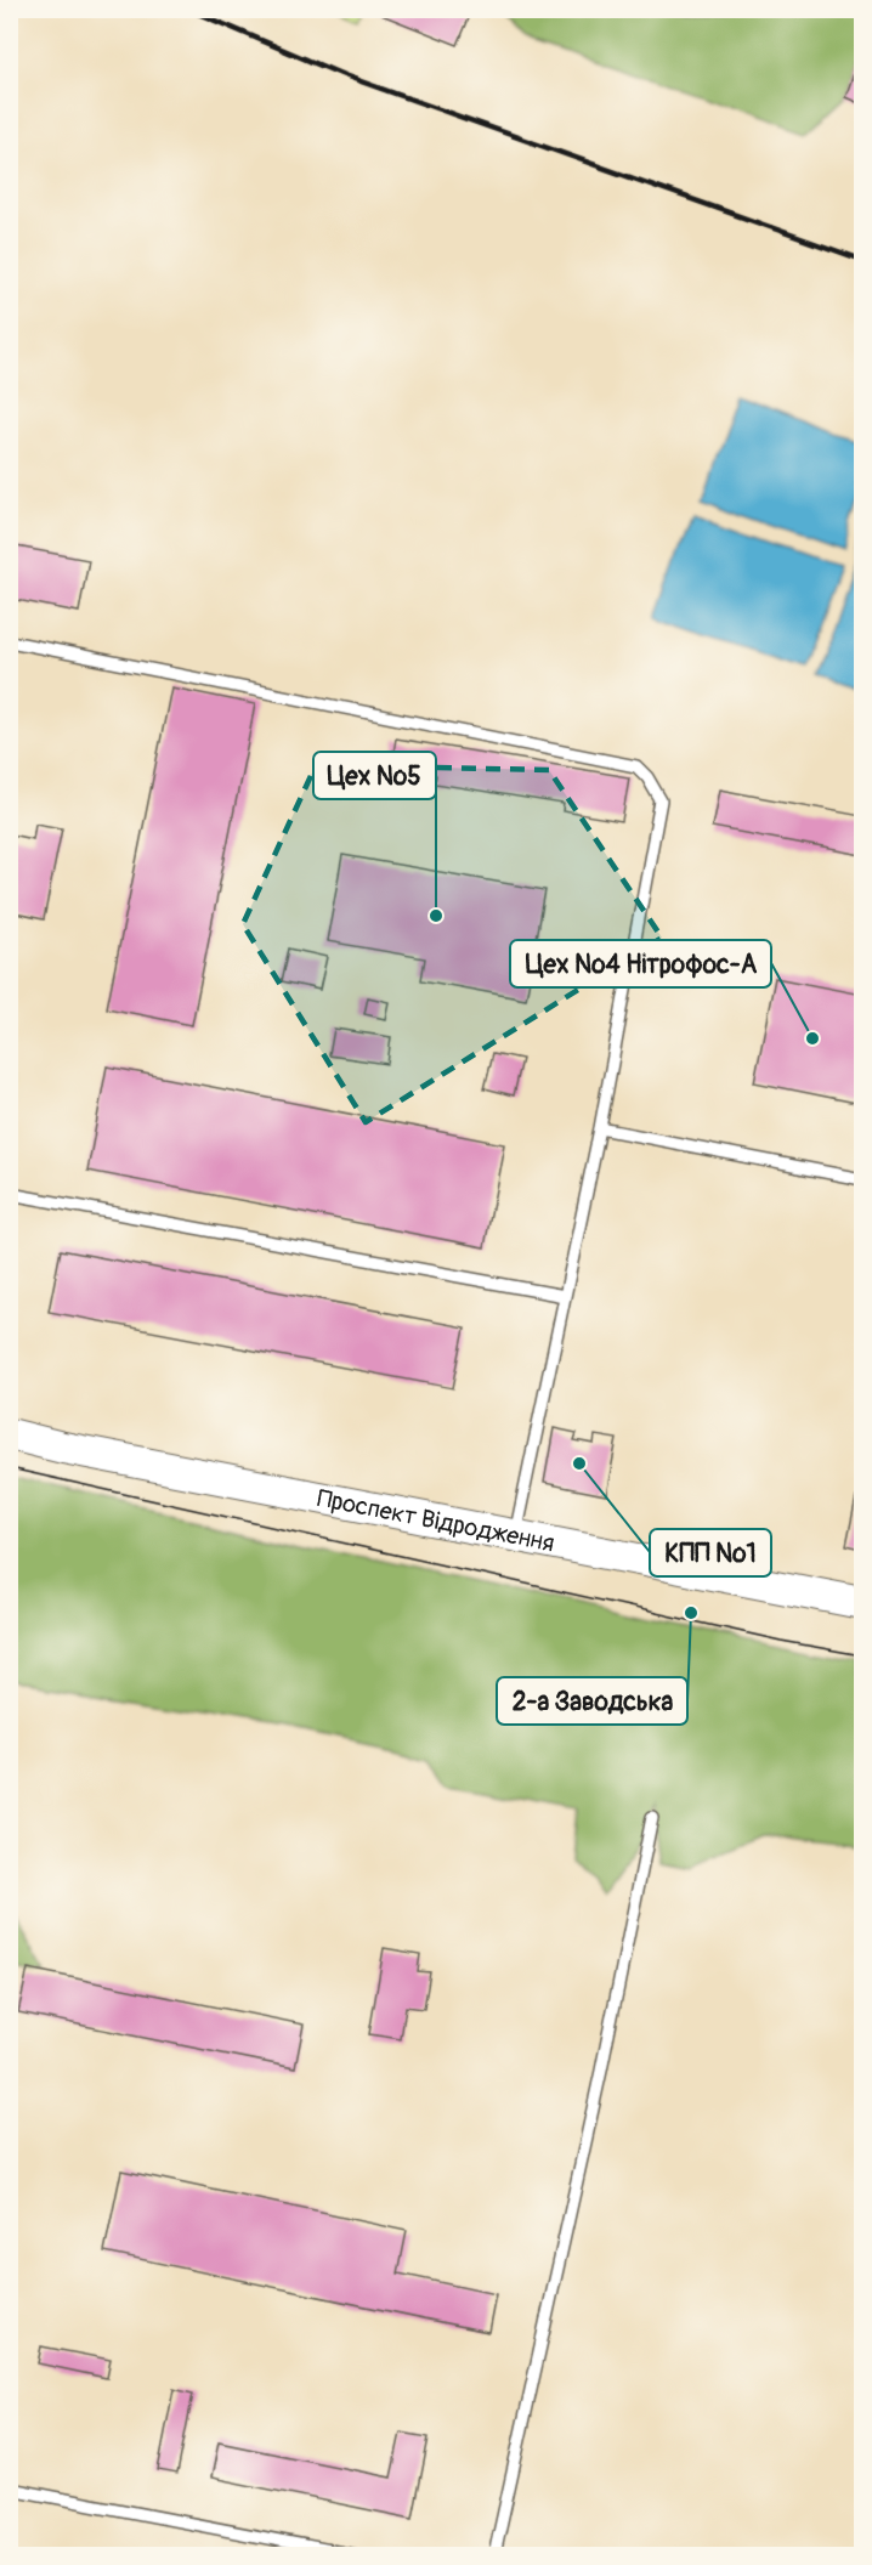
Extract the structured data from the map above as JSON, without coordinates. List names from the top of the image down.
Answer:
{
  "streets": {
    "street": ["Проспект Відродження"]
  },
  "places": [
    "Цех №5",
    "Цех №4 Нітрофос-А",
    "КПП №1",
    "2-а Заводська"
  ]
}
